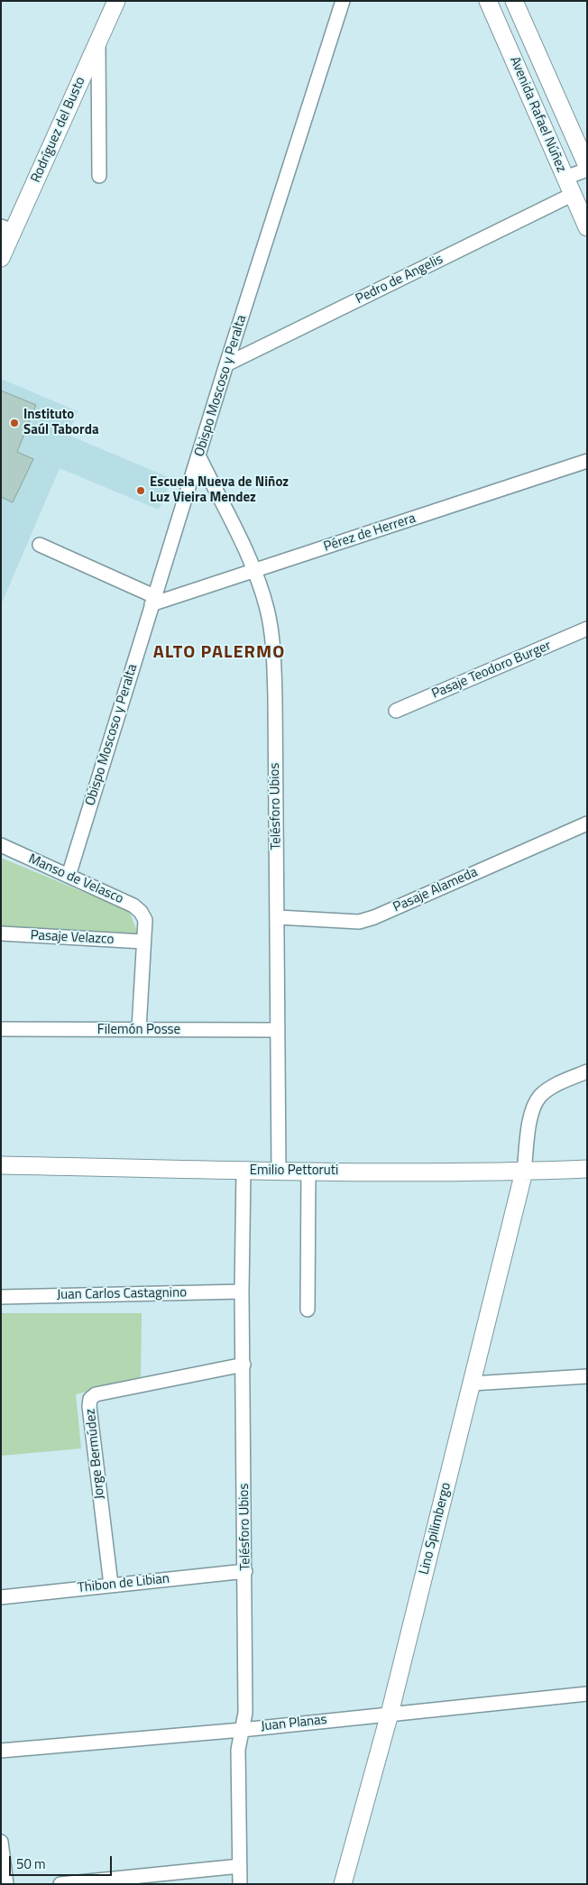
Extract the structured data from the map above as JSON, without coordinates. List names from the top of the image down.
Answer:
{
  "streets": {
    "main road": [
      "Avenida Rafael Núñez",
      "Rodríguez del Busto",
      "Emilio Pettoruti",
      "Lino Spilimbergo"
    ],
    "street": [
      "Pedro de Angelis",
      "Obispo Moscoso y Peralta",
      "Pérez de Herrera",
      "Pasaje Teodoro Burger",
      "Telésforo Ubios",
      "Manso de Velasco",
      "Pasaje Alameda",
      "Pasaje Velazco",
      "Filemón Posse",
      "Juan Carlos Castagnino",
      "Jorge Bermúdez",
      "Thibon de Libian",
      "Juan Planas"
    ]
  },
  "crossings": [
    ["Avenida Rafael Núñez", "Pedro de Angelis"],
    ["Pedro de Angelis", "Obispo Moscoso y Peralta"],
    ["Obispo Moscoso y Peralta", "Pérez de Herrera"],
    ["Obispo Moscoso y Peralta", "Telésforo Ubios"],
    ["Obispo Moscoso y Peralta", "Manso de Velasco"],
    ["Pérez de Herrera", "Telésforo Ubios"],
    ["Telésforo Ubios", "Pasaje Alameda"],
    ["Telésforo Ubios", "Filemón Posse"],
    ["Telésforo Ubios", "Emilio Pettoruti"],
    ["Telésforo Ubios", "Juan Carlos Castagnino"],
    ["Telésforo Ubios", "Jorge Bermúdez"],
    ["Telésforo Ubios", "Thibon de Libian"],
    ["Telésforo Ubios", "Juan Planas"],
    ["Manso de Velasco", "Pasaje Velazco"],
    ["Emilio Pettoruti", "Lino Spilimbergo"],
    ["Jorge Bermúdez", "Thibon de Libian"],
    ["Lino Spilimbergo", "Juan Planas"]
  ],
  "districts": ["ALTO PALERMO"],
  "places": ["Instituto Saúl Taborda", "Escuela Nueva de Niñoz Luz Vieira Mendez"],
  "scale_bar": "50 m"
}
